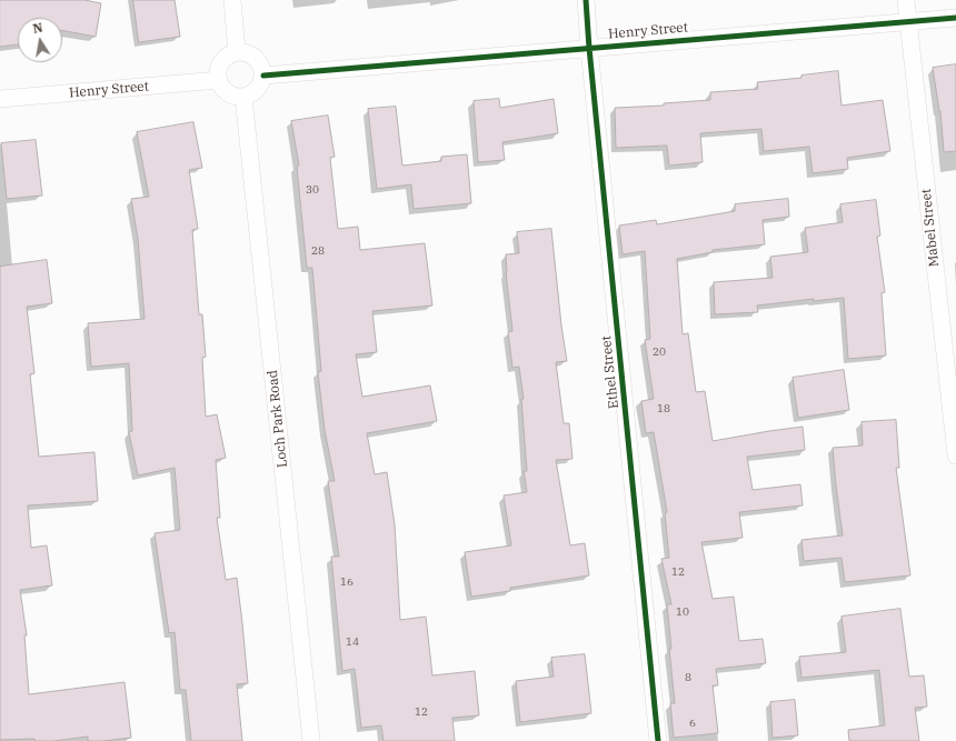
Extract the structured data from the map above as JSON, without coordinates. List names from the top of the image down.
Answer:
{
  "streets": {
    "street": [
      "Henry Street",
      "Mabel Street",
      "Ethel Street",
      "Loch Park Road"
    ]
  },
  "crossings": [
    ["Henry Street", "Mabel Street"],
    ["Henry Street", "Ethel Street"],
    ["Henry Street", "Loch Park Road"]
  ],
  "house_numbers": [
    "30",
    "28",
    "20",
    "18",
    "12",
    "16",
    "10",
    "14",
    "8",
    "12",
    "6"
  ],
  "north": "top"
}
